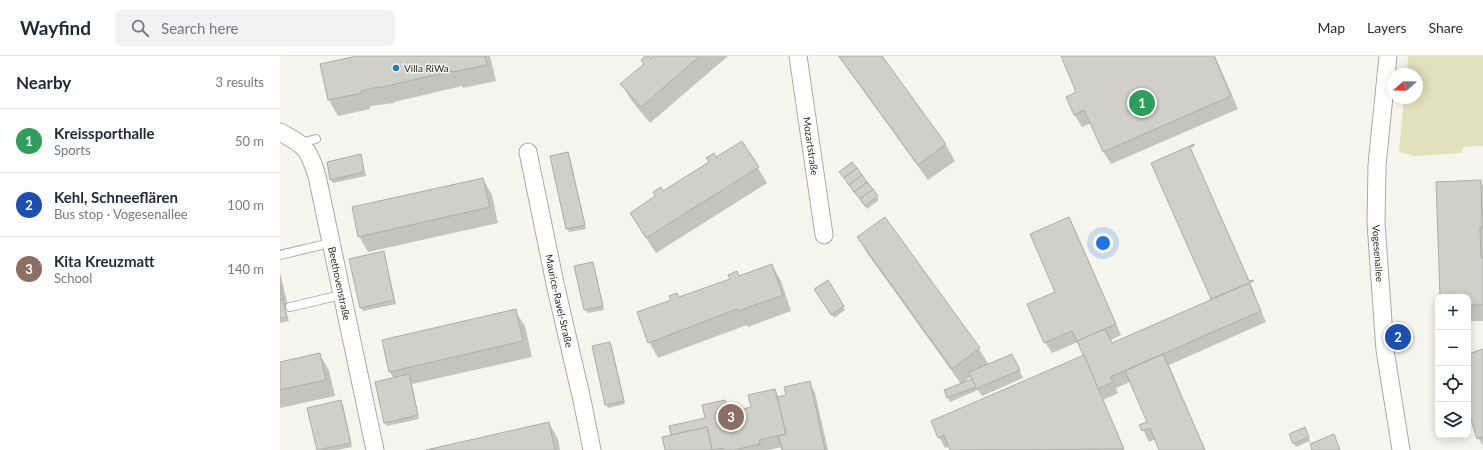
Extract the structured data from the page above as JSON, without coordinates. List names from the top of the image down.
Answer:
{
  "streets": {
    "street": [
      "Mozartstraße",
      "Vogesenallee",
      "Beethovenstraße",
      "Maurice-Ravel-Straße"
    ]
  },
  "places": ["Villa RiWa"],
  "north": "left",
  "page": {
    "header": "Wayfind",
    "search": "Search here",
    "nav": ["Map", "Layers", "Share"],
    "heading": ["Nearby", "3 results"],
    "pins": ["1", "2", "3"],
    "list": [
      {
        "mark": "1",
        "name": "Kreissporthalle",
        "note": "Sports",
        "value": "50 m"
      },
      {
        "mark": "2",
        "name": "Kehl, Schneeflären",
        "note": "Bus stop · Vogesenallee",
        "value": "100 m"
      },
      {
        "mark": "3",
        "name": "Kita Kreuzmatt",
        "note": "School",
        "value": "140 m"
      }
    ],
    "map_buttons": ["+", "−"]
  }
}
